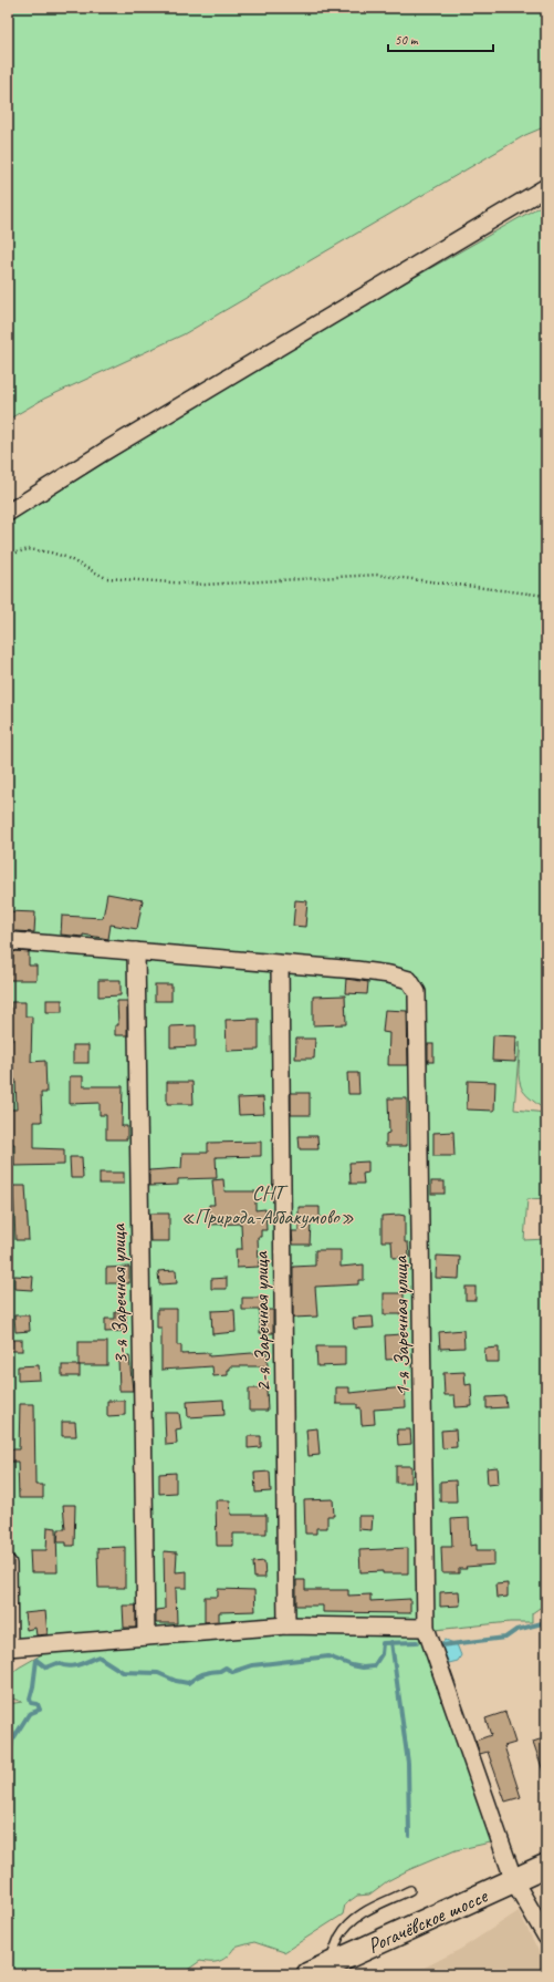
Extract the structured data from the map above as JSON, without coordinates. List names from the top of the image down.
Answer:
{
  "streets": {
    "main road": ["Рогачёвское шоссе"],
    "street": ["3-я Заречная улица", "2-я Заречная улица", "1-я Заречная улица"]
  },
  "crossings": [
    ["3-я Заречная улица", "1-я Заречная улица"],
    ["2-я Заречная улица", "1-я Заречная улица"],
    ["1-я Заречная улица", "Рогачёвское шоссе"]
  ],
  "parks": ["СНТ «Природа-Аббакумово»"],
  "scale_bar": "50 m"
}
